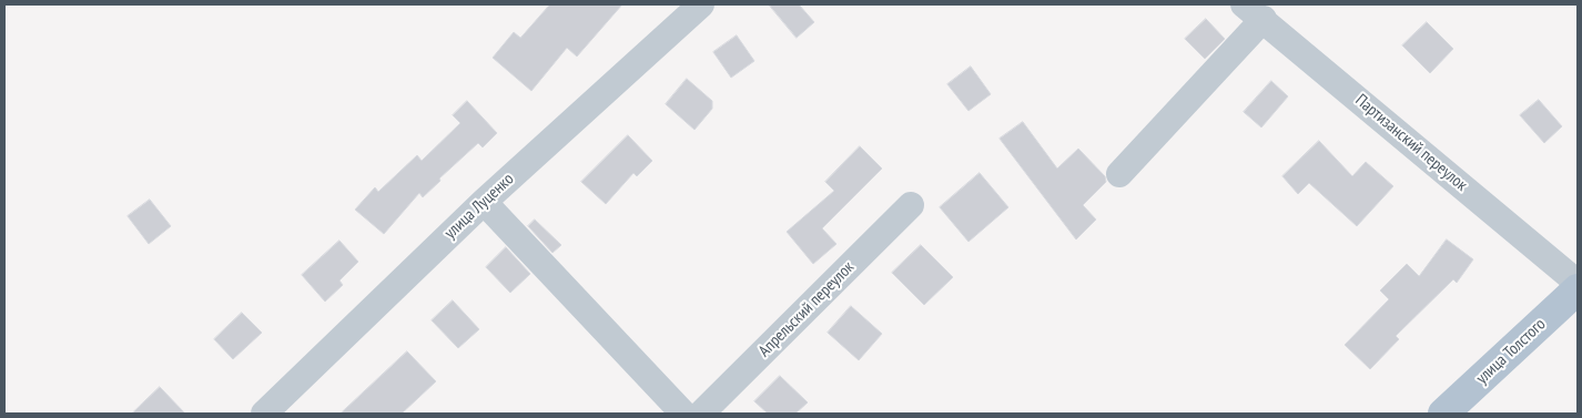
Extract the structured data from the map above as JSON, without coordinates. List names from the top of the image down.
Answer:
{
  "streets": {
    "main road": ["улица Толстого"],
    "street": ["Партизанский переулок", "улица Луценко", "Апрельский переулок"]
  }
}
